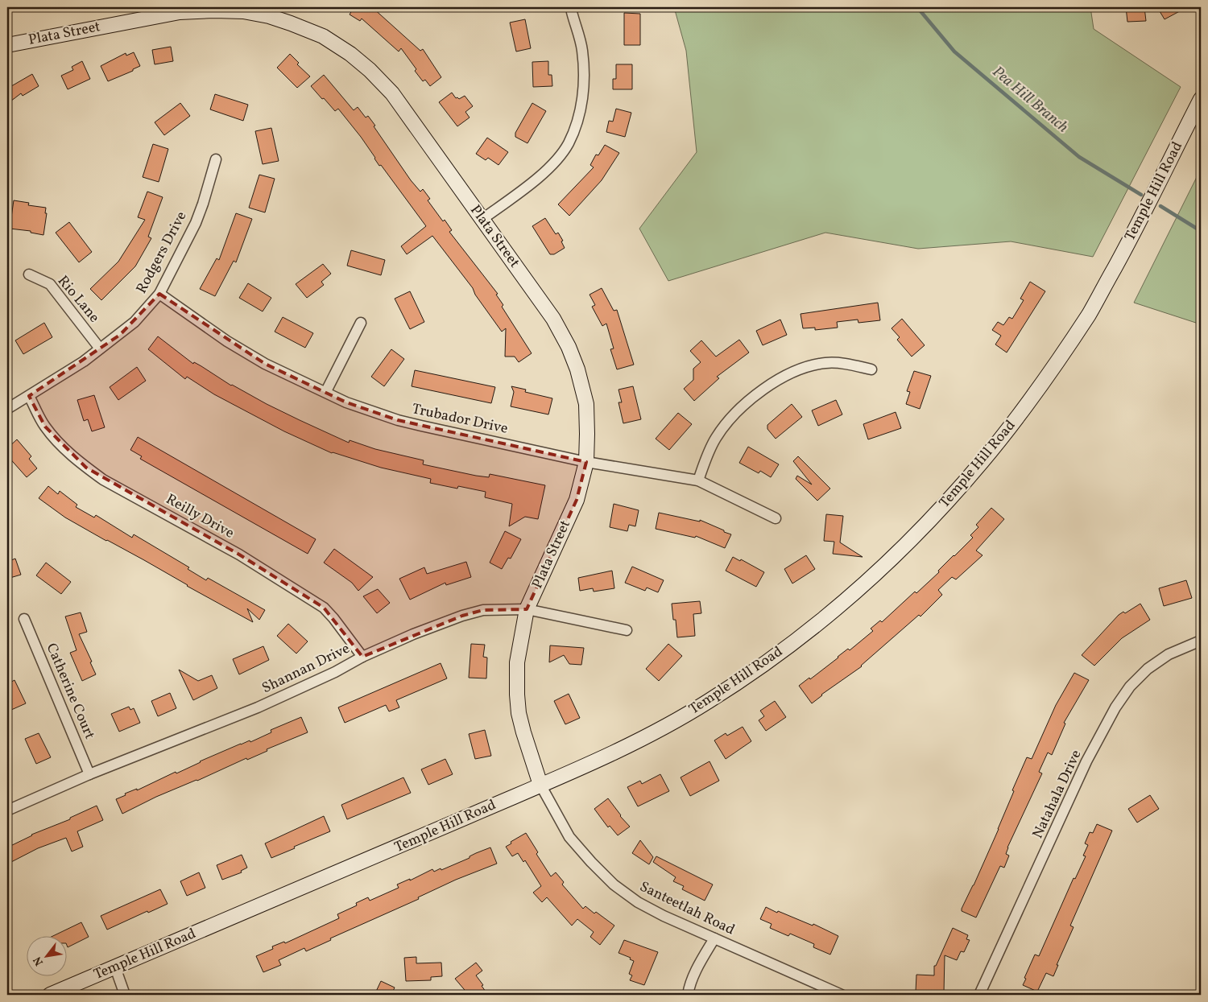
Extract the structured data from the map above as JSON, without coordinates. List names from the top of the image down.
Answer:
{
  "streets": {
    "main road": ["Plata Street", "Temple Hill Road"],
    "street": [
      "Rodgers Drive",
      "Rio Lane",
      "Trubador Drive",
      "Reilly Drive",
      "Shannan Drive",
      "Catherine Court",
      "Natahala Drive",
      "Santeetlah Road"
    ]
  },
  "crossings": [
    ["Plata Street", "Temple Hill Road"],
    ["Plata Street", "Trubador Drive"],
    ["Plata Street", "Shannan Drive"],
    ["Plata Street", "Santeetlah Road"],
    ["Temple Hill Road", "Santeetlah Road"],
    ["Rodgers Drive", "Rio Lane"],
    ["Rodgers Drive", "Trubador Drive"],
    ["Rodgers Drive", "Reilly Drive"],
    ["Reilly Drive", "Shannan Drive"],
    ["Shannan Drive", "Catherine Court"]
  ],
  "water": ["Pea Hill Branch"],
  "north": "bottom left"
}
